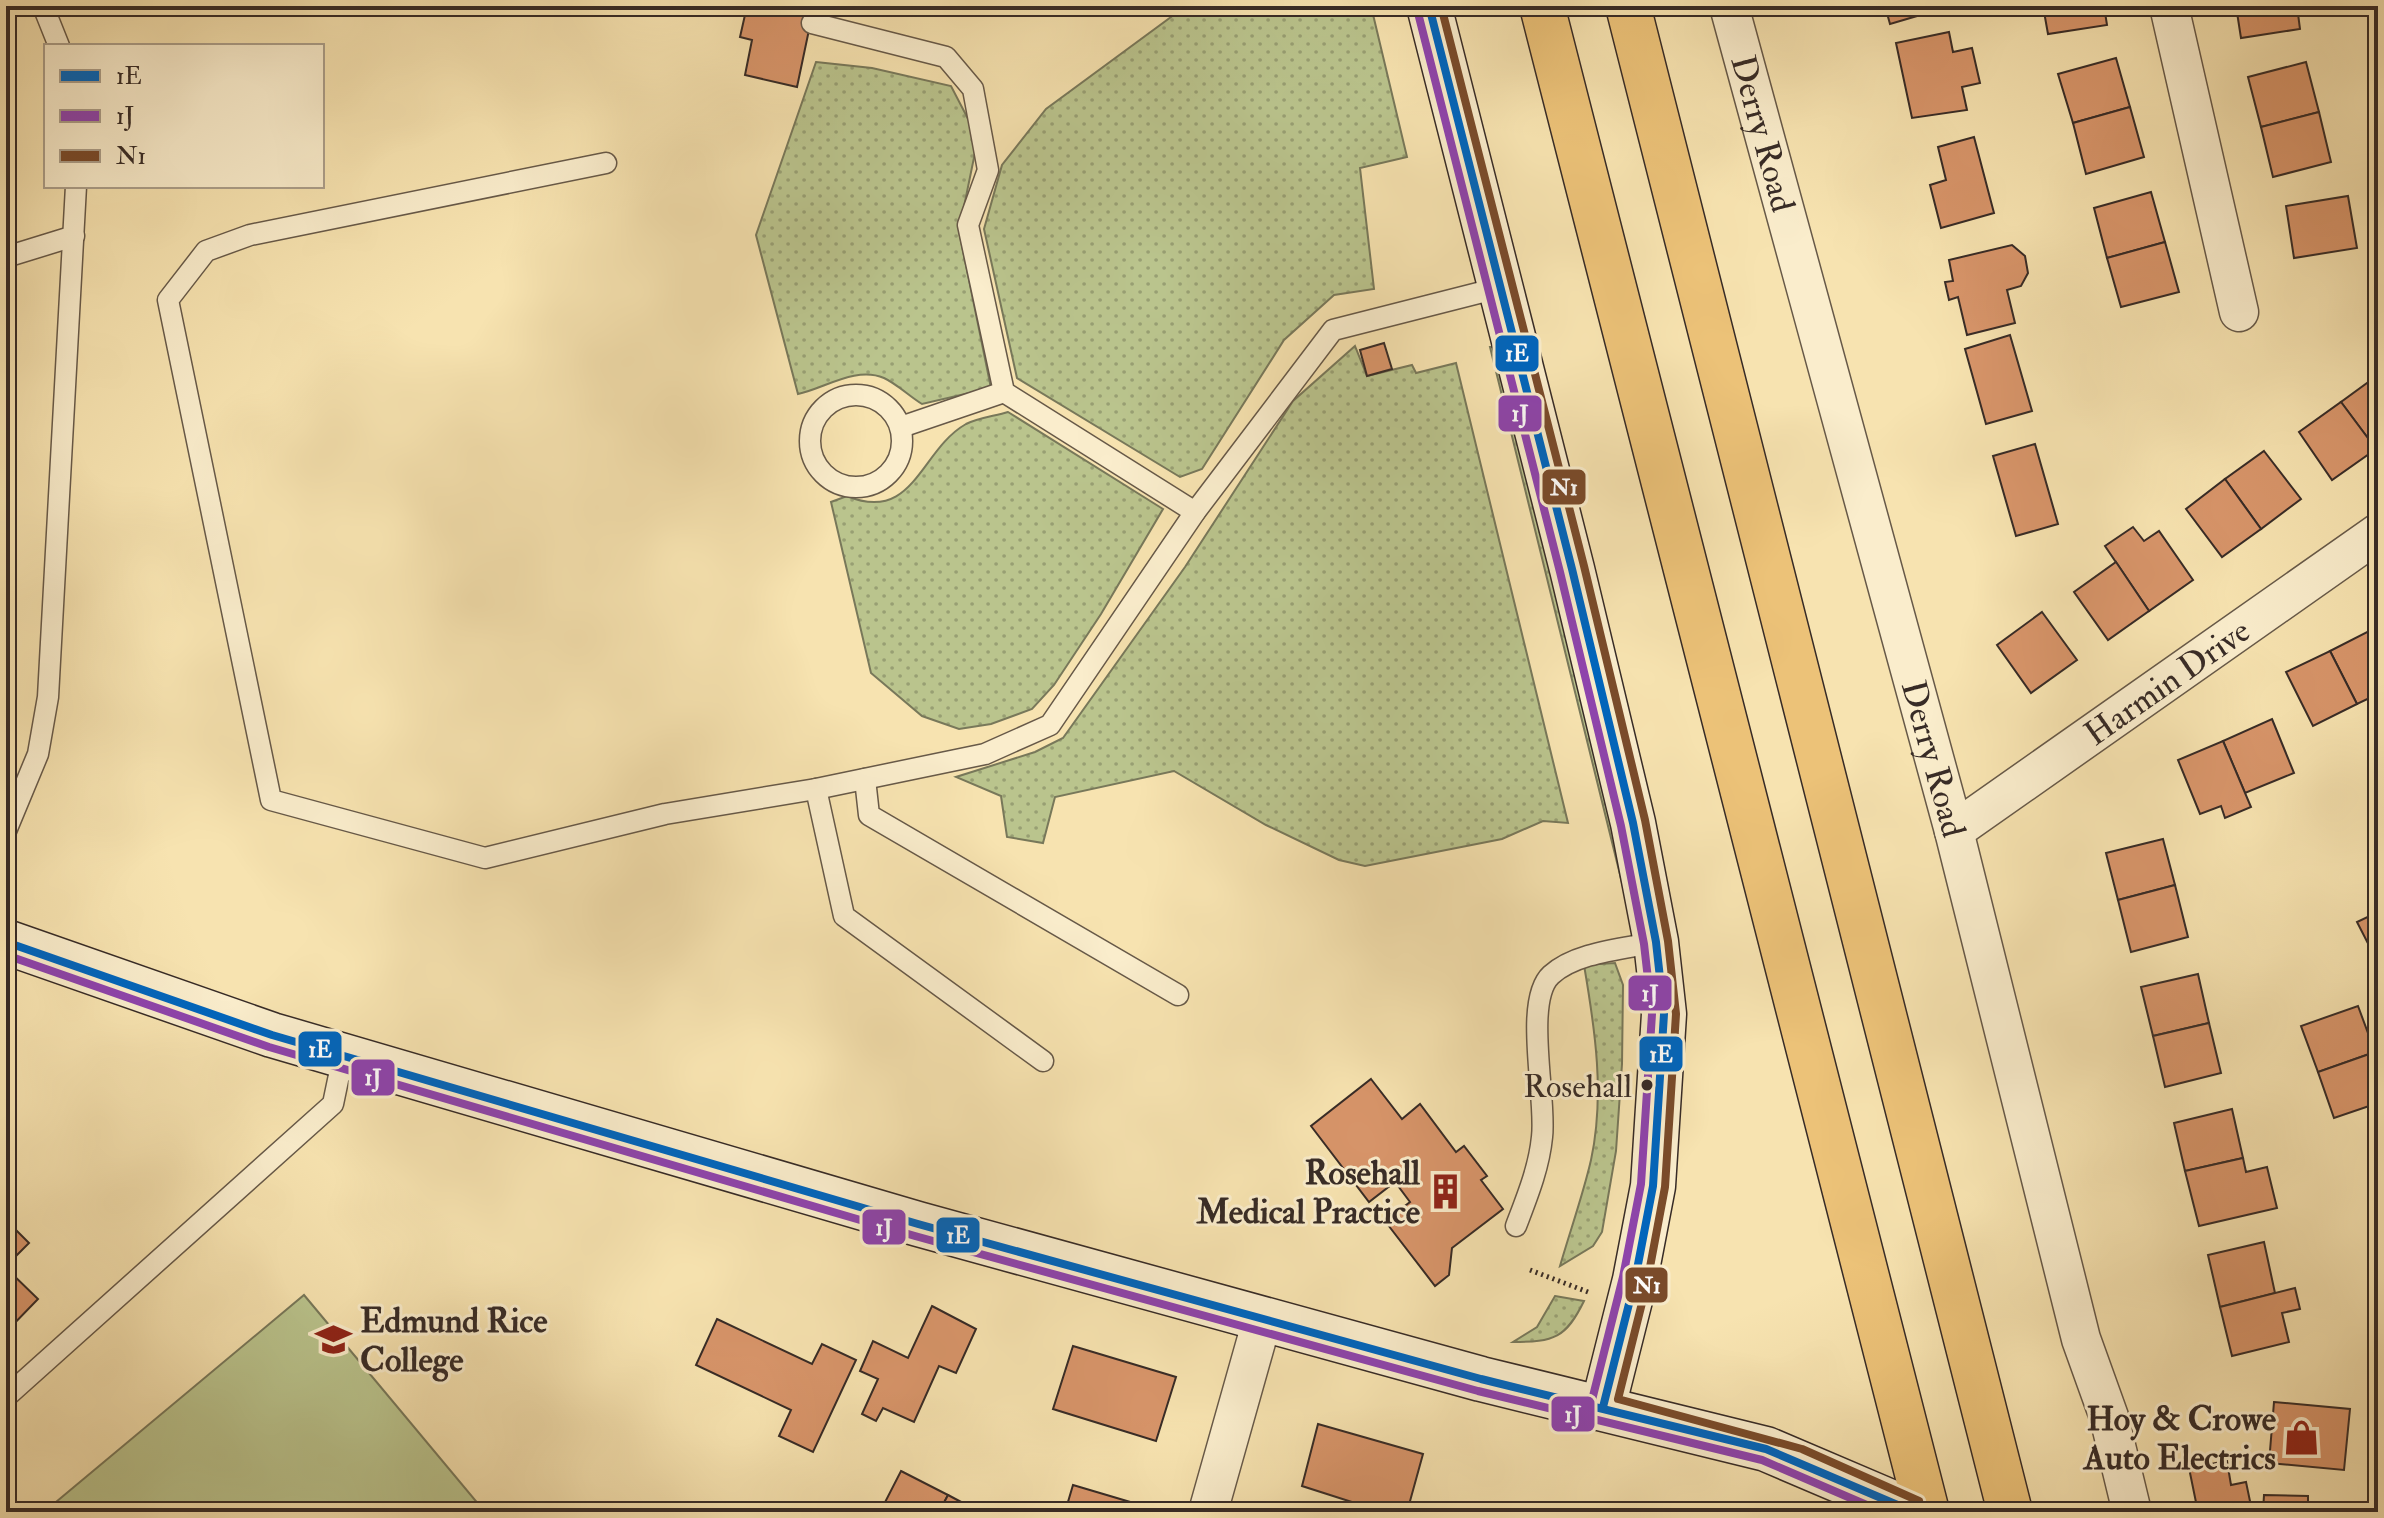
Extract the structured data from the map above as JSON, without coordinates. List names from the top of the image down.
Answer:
{
  "streets": {
    "street": ["Derry Road", "Harmin Drive"]
  },
  "crossings": [
    ["Derry Road", "Harmin Drive"]
  ],
  "places": {
    "other": ["Rosehall"],
    "building": ["Rosehall Medical Practice"],
    "school or university": ["Edmund Rice College"],
    "shop": ["Hoy & Crowe Auto Electrics"]
  },
  "lines": ["transit line 1E", "transit line N1", "transit line 1J"],
  "legend": ["1E", "1J", "N1"]
}
